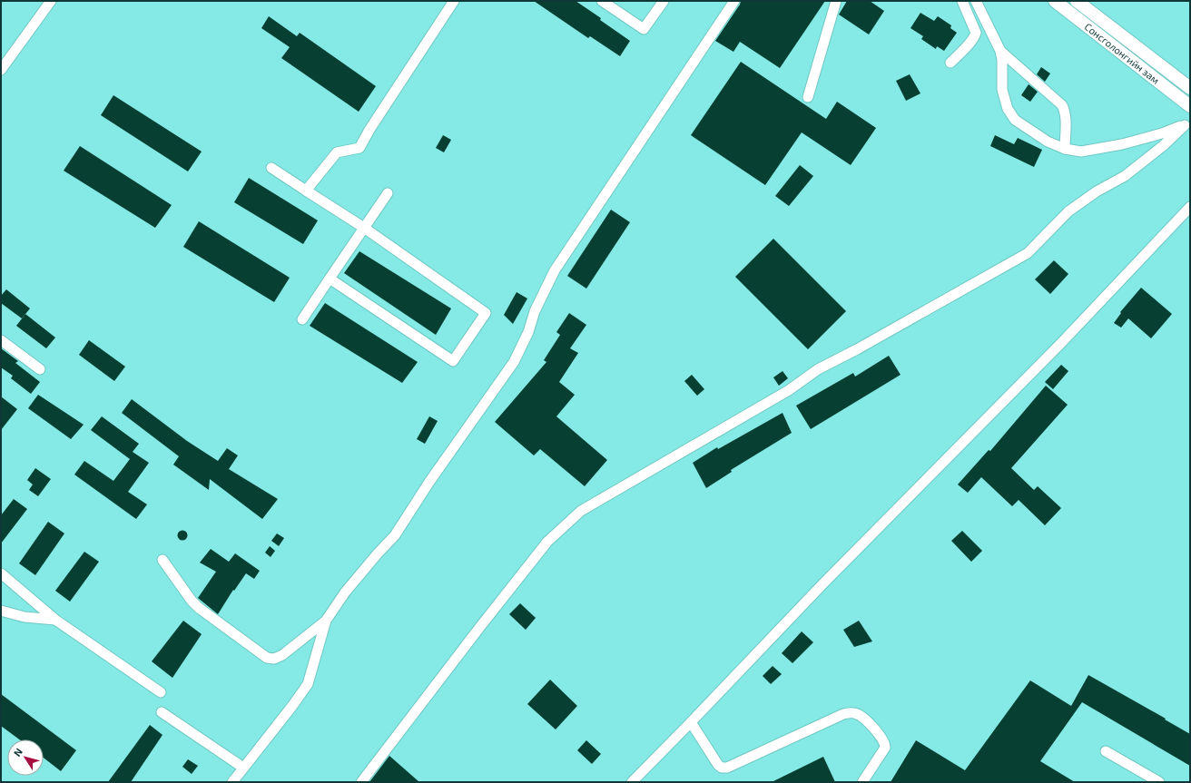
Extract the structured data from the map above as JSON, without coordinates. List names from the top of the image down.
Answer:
{
  "streets": {
    "main road": ["Сонсголонгийн зам"]
  },
  "north": "top left"
}
